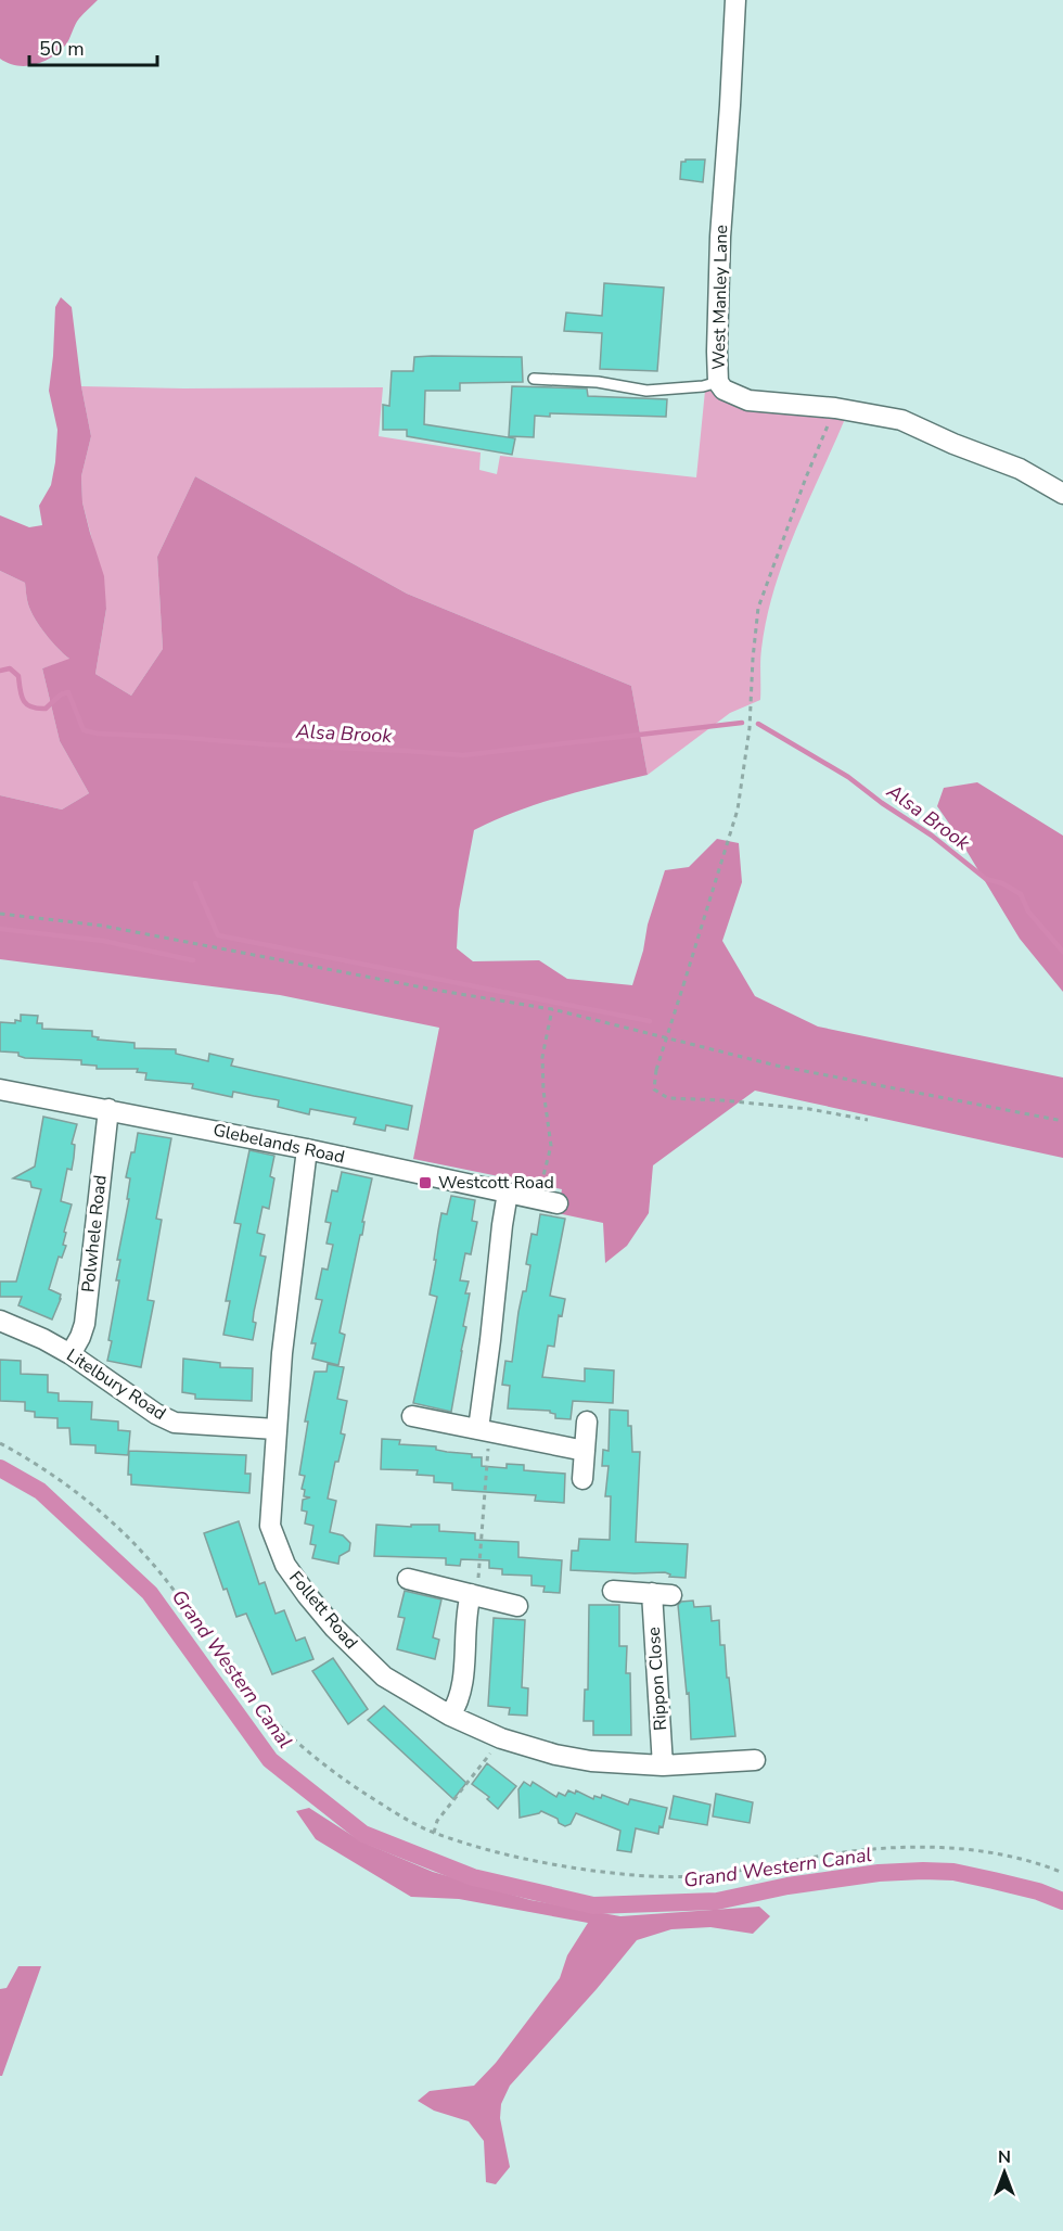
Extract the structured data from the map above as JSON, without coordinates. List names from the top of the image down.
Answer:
{
  "streets": {
    "street": [
      "West Manley Lane",
      "Glebelands Road",
      "Polwhele Road",
      "Litelbury Road",
      "Follett Road",
      "Rippon Close"
    ]
  },
  "crossings": [
    ["Glebelands Road", "Polwhele Road"],
    ["Glebelands Road", "Follett Road"],
    ["Polwhele Road", "Litelbury Road"],
    ["Litelbury Road", "Follett Road"],
    ["Follett Road", "Rippon Close"]
  ],
  "water": ["Alsa Brook", "Grand Western Canal"],
  "places": {
    "transit": ["Westcott Road"]
  },
  "scale_bar": "50 m",
  "north": "top"
}
